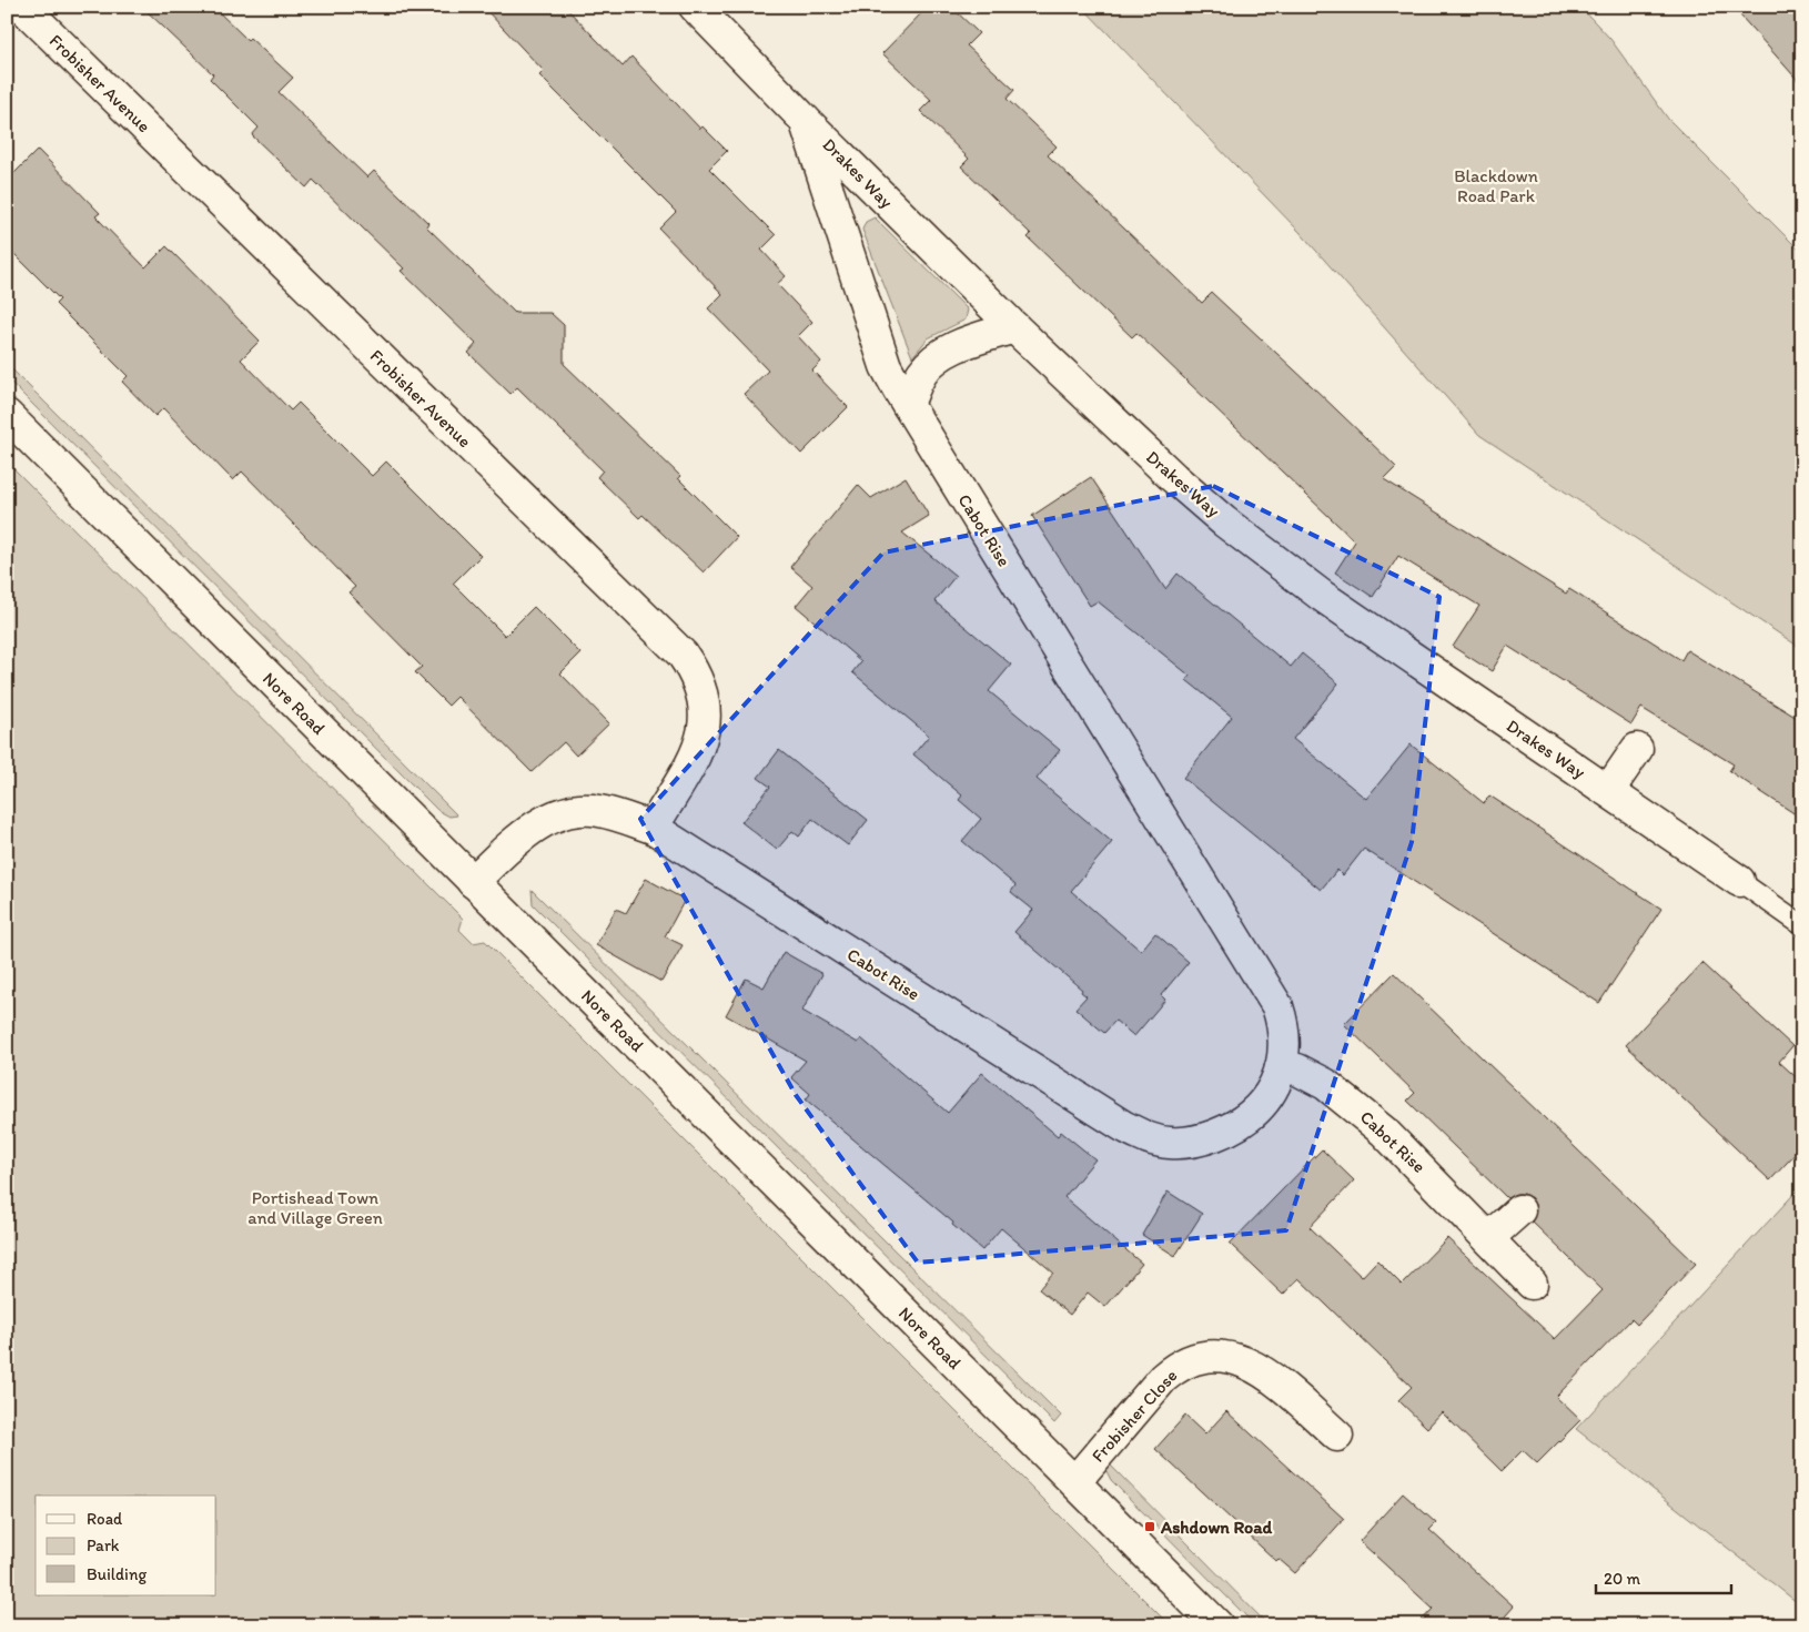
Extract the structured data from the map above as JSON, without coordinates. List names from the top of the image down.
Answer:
{
  "streets": {
    "street": [
      "Frobisher Avenue",
      "Drakes Way",
      "Cabot Rise",
      "Nore Road",
      "Frobisher Close"
    ]
  },
  "crossings": [
    ["Frobisher Avenue", "Cabot Rise"],
    ["Drakes Way", "Cabot Rise"],
    ["Cabot Rise", "Nore Road"],
    ["Nore Road", "Frobisher Close"]
  ],
  "parks": ["Blackdown Road Park", "Portishead Town and Village Green"],
  "places": {
    "transit": ["Ashdown Road"]
  },
  "legend": ["Road", "Park", "Building"],
  "scale_bar": "20 m"
}
